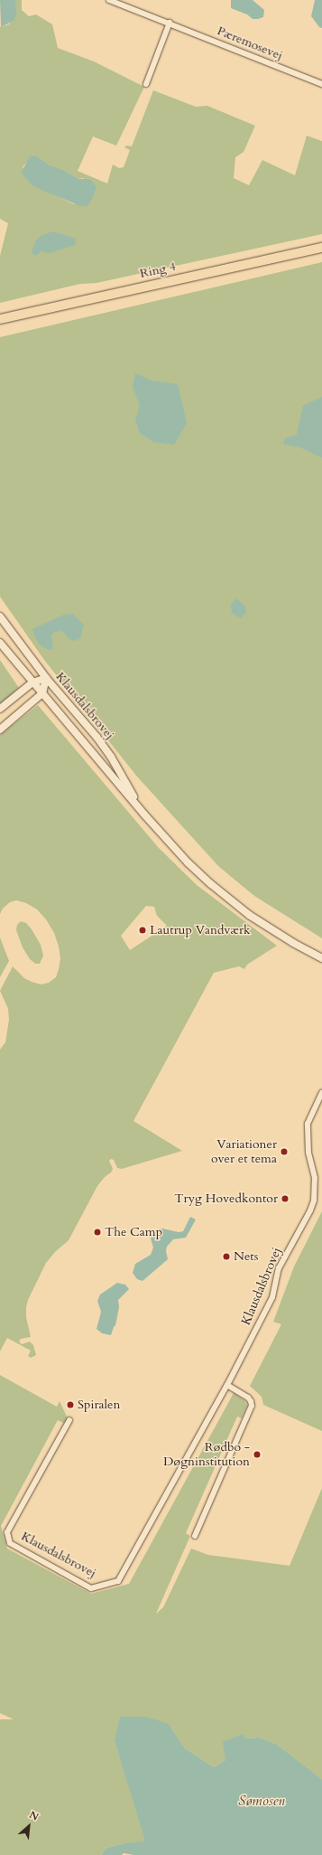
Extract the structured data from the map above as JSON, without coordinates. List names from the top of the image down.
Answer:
{
  "streets": {
    "main road": ["Ring 4"],
    "street": ["Pæremosevej", "Klausdalsbrovej"]
  },
  "water": ["Sømosen"],
  "places": [
    "Lautrup Vandværk",
    "Variationer over et tema",
    "Tryg Hovedkontor",
    "The Camp",
    "Nets",
    "Spiralen",
    "Rødbo - Døgninstitution"
  ],
  "north": "top right"
}
